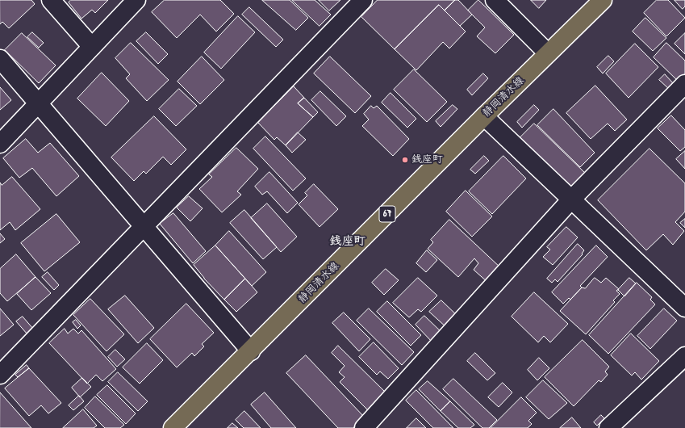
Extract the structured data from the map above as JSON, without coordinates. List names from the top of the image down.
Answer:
{
  "streets": {
    "main road": ["静岡清水線", "67"]
  },
  "districts": ["銭座町"],
  "places": ["銭座町"]
}
